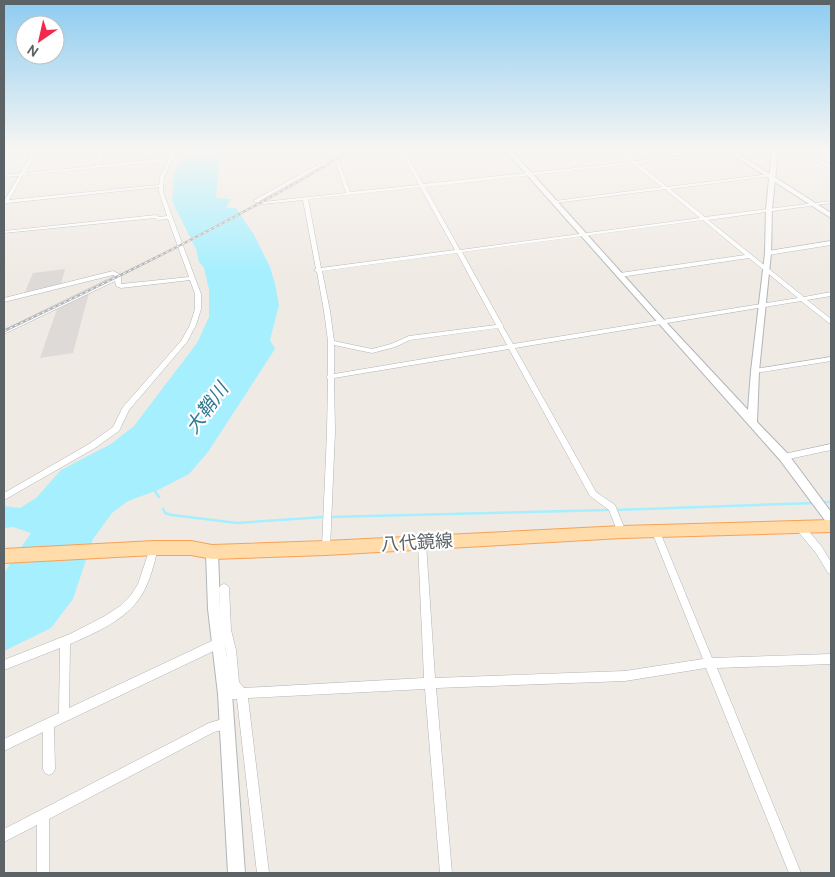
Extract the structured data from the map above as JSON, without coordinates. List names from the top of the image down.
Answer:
{
  "streets": {
    "main road": ["八代鏡線"]
  },
  "water": ["大鞘川"],
  "north": "bottom left"
}
